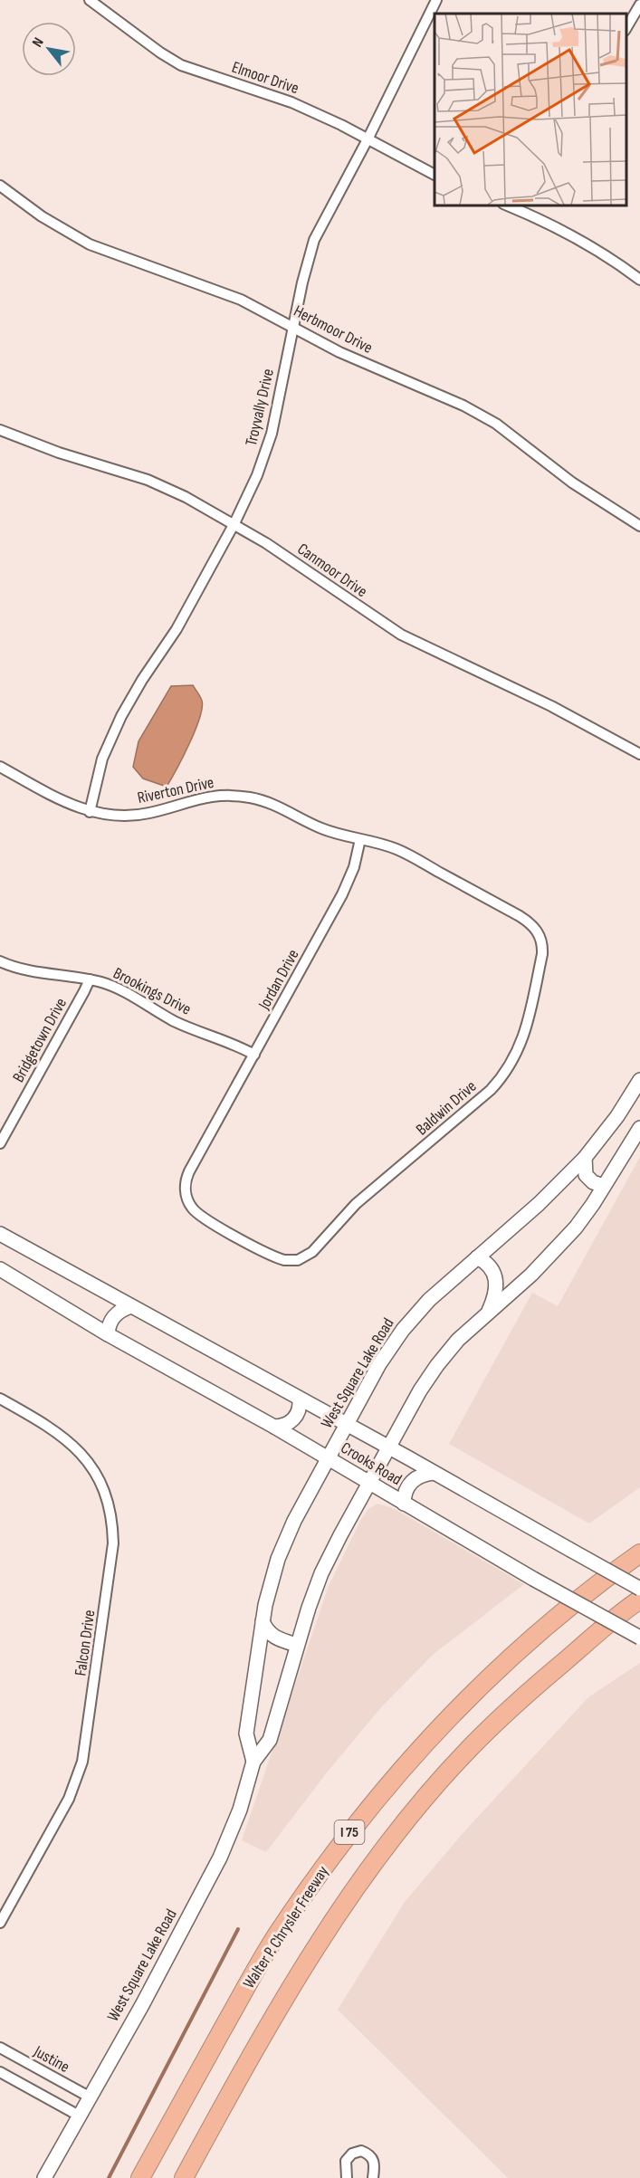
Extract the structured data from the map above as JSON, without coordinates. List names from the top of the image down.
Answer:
{
  "streets": {
    "highway": ["I 75", "Walter P. Chrysler Freeway"],
    "main road": ["West Square Lake Road", "Crooks Road"],
    "street": [
      "Elmoor Drive",
      "Herbmoor Drive",
      "Troyvally Drive",
      "Canmoor Drive",
      "Riverton Drive",
      "Jordan Drive",
      "Brookings Drive",
      "Bridgetown Drive",
      "Baldwin Drive",
      "Falcon Drive",
      "Justine"
    ]
  },
  "crossings": [
    ["Elmoor Drive", "Troyvally Drive"],
    ["Herbmoor Drive", "Troyvally Drive"],
    ["Troyvally Drive", "Canmoor Drive"],
    ["Troyvally Drive", "Riverton Drive"],
    ["Riverton Drive", "Jordan Drive"],
    ["Riverton Drive", "Baldwin Drive"],
    ["Jordan Drive", "Brookings Drive"],
    ["Jordan Drive", "Baldwin Drive"],
    ["Brookings Drive", "Bridgetown Drive"],
    ["West Square Lake Road", "Crooks Road"],
    ["West Square Lake Road", "Justine"]
  ],
  "north": "top left"
}
